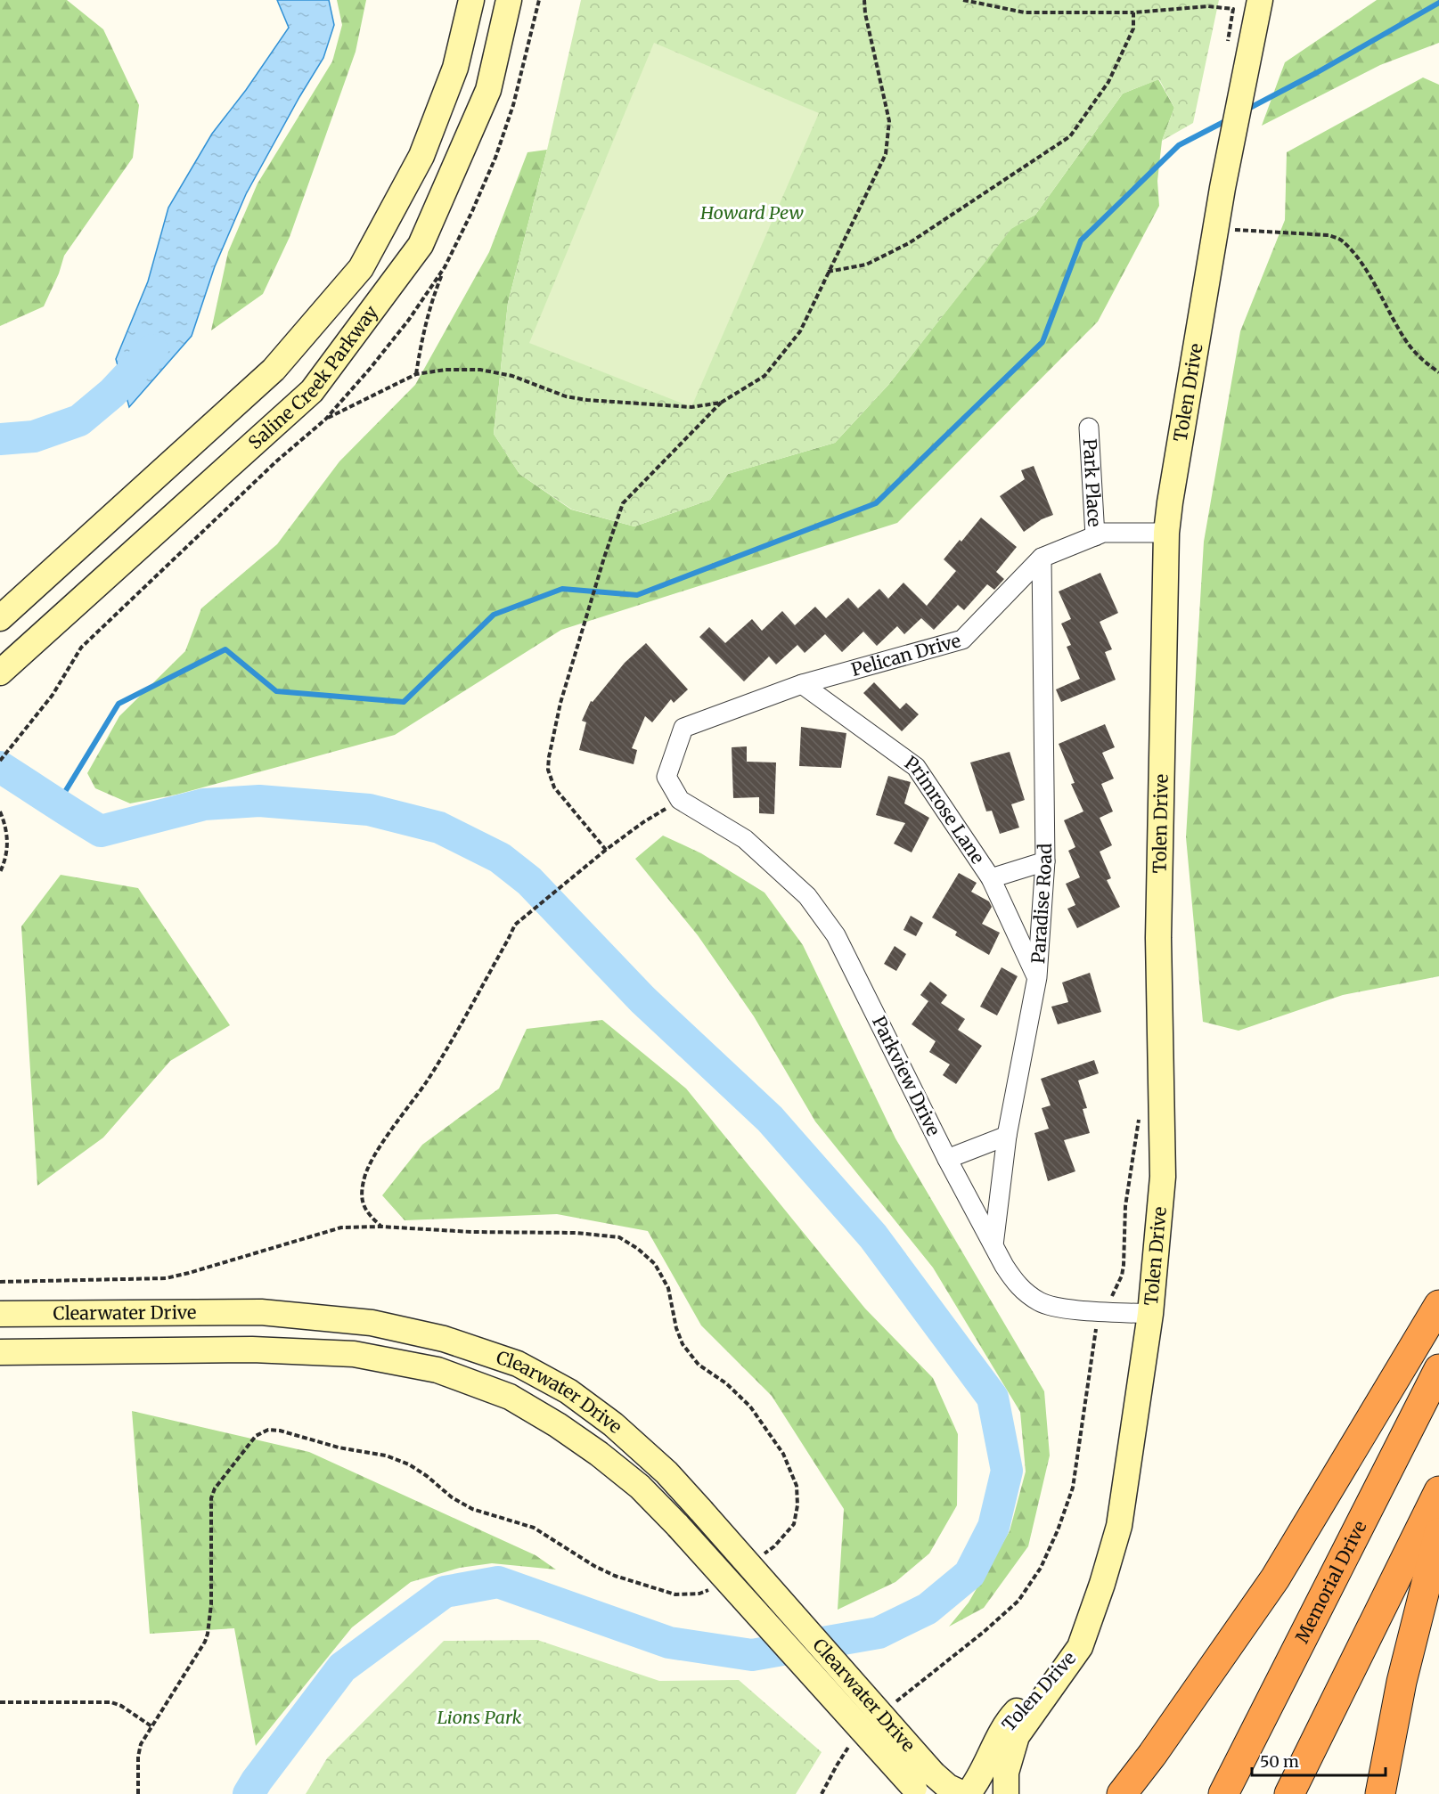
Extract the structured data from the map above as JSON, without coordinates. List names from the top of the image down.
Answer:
{
  "streets": {
    "highway": ["Memorial Drive"],
    "main road": ["Saline Creek Parkway", "Tolen Drive", "Clearwater Drive"],
    "street": [
      "Park Place",
      "Pelican Drive",
      "Primrose Lane",
      "Paradise Road",
      "Parkview Drive"
    ]
  },
  "crossings": [
    ["Tolen Drive", "Pelican Drive"],
    ["Tolen Drive", "Parkview Drive"],
    ["Tolen Drive", "Clearwater Drive"],
    ["Park Place", "Pelican Drive"],
    ["Pelican Drive", "Primrose Lane"],
    ["Pelican Drive", "Paradise Road"],
    ["Pelican Drive", "Parkview Drive"],
    ["Primrose Lane", "Paradise Road"],
    ["Paradise Road", "Parkview Drive"]
  ],
  "parks": ["Howard Pew", "Lions Park"],
  "scale_bar": "50 m"
}
